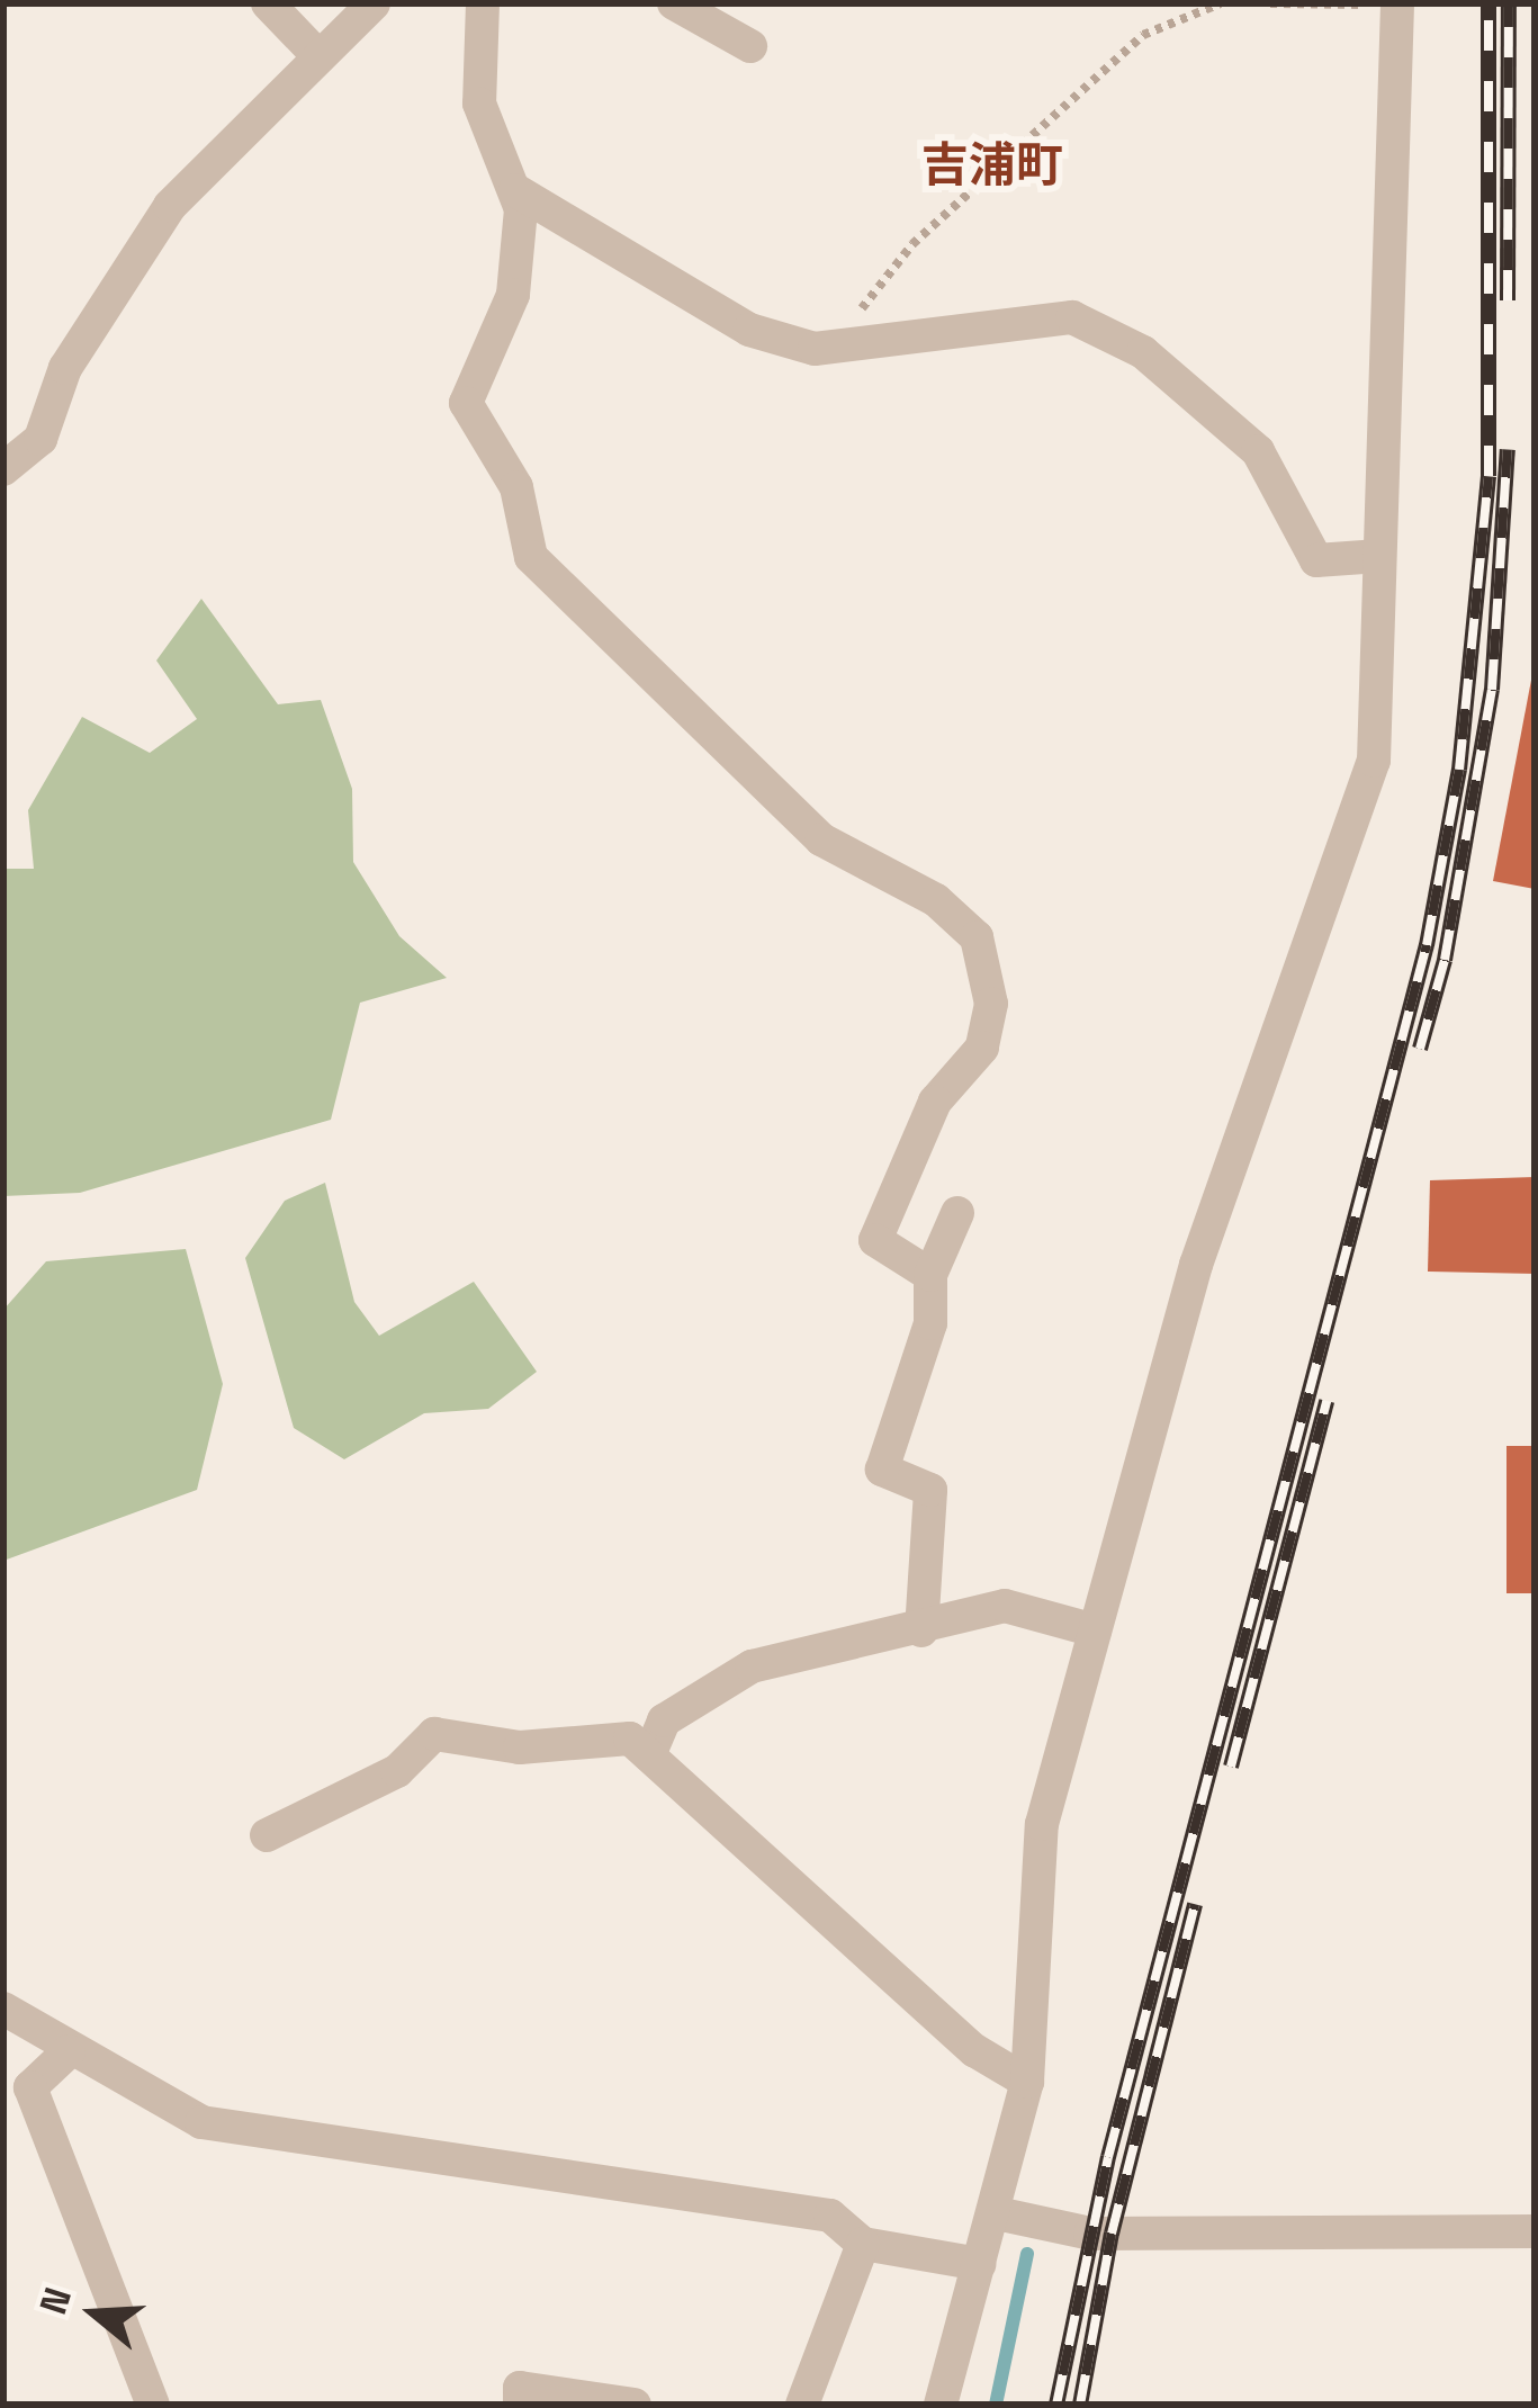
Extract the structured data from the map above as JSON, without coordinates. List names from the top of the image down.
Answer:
{
  "districts": ["吉浦町"],
  "north": "left"
}
